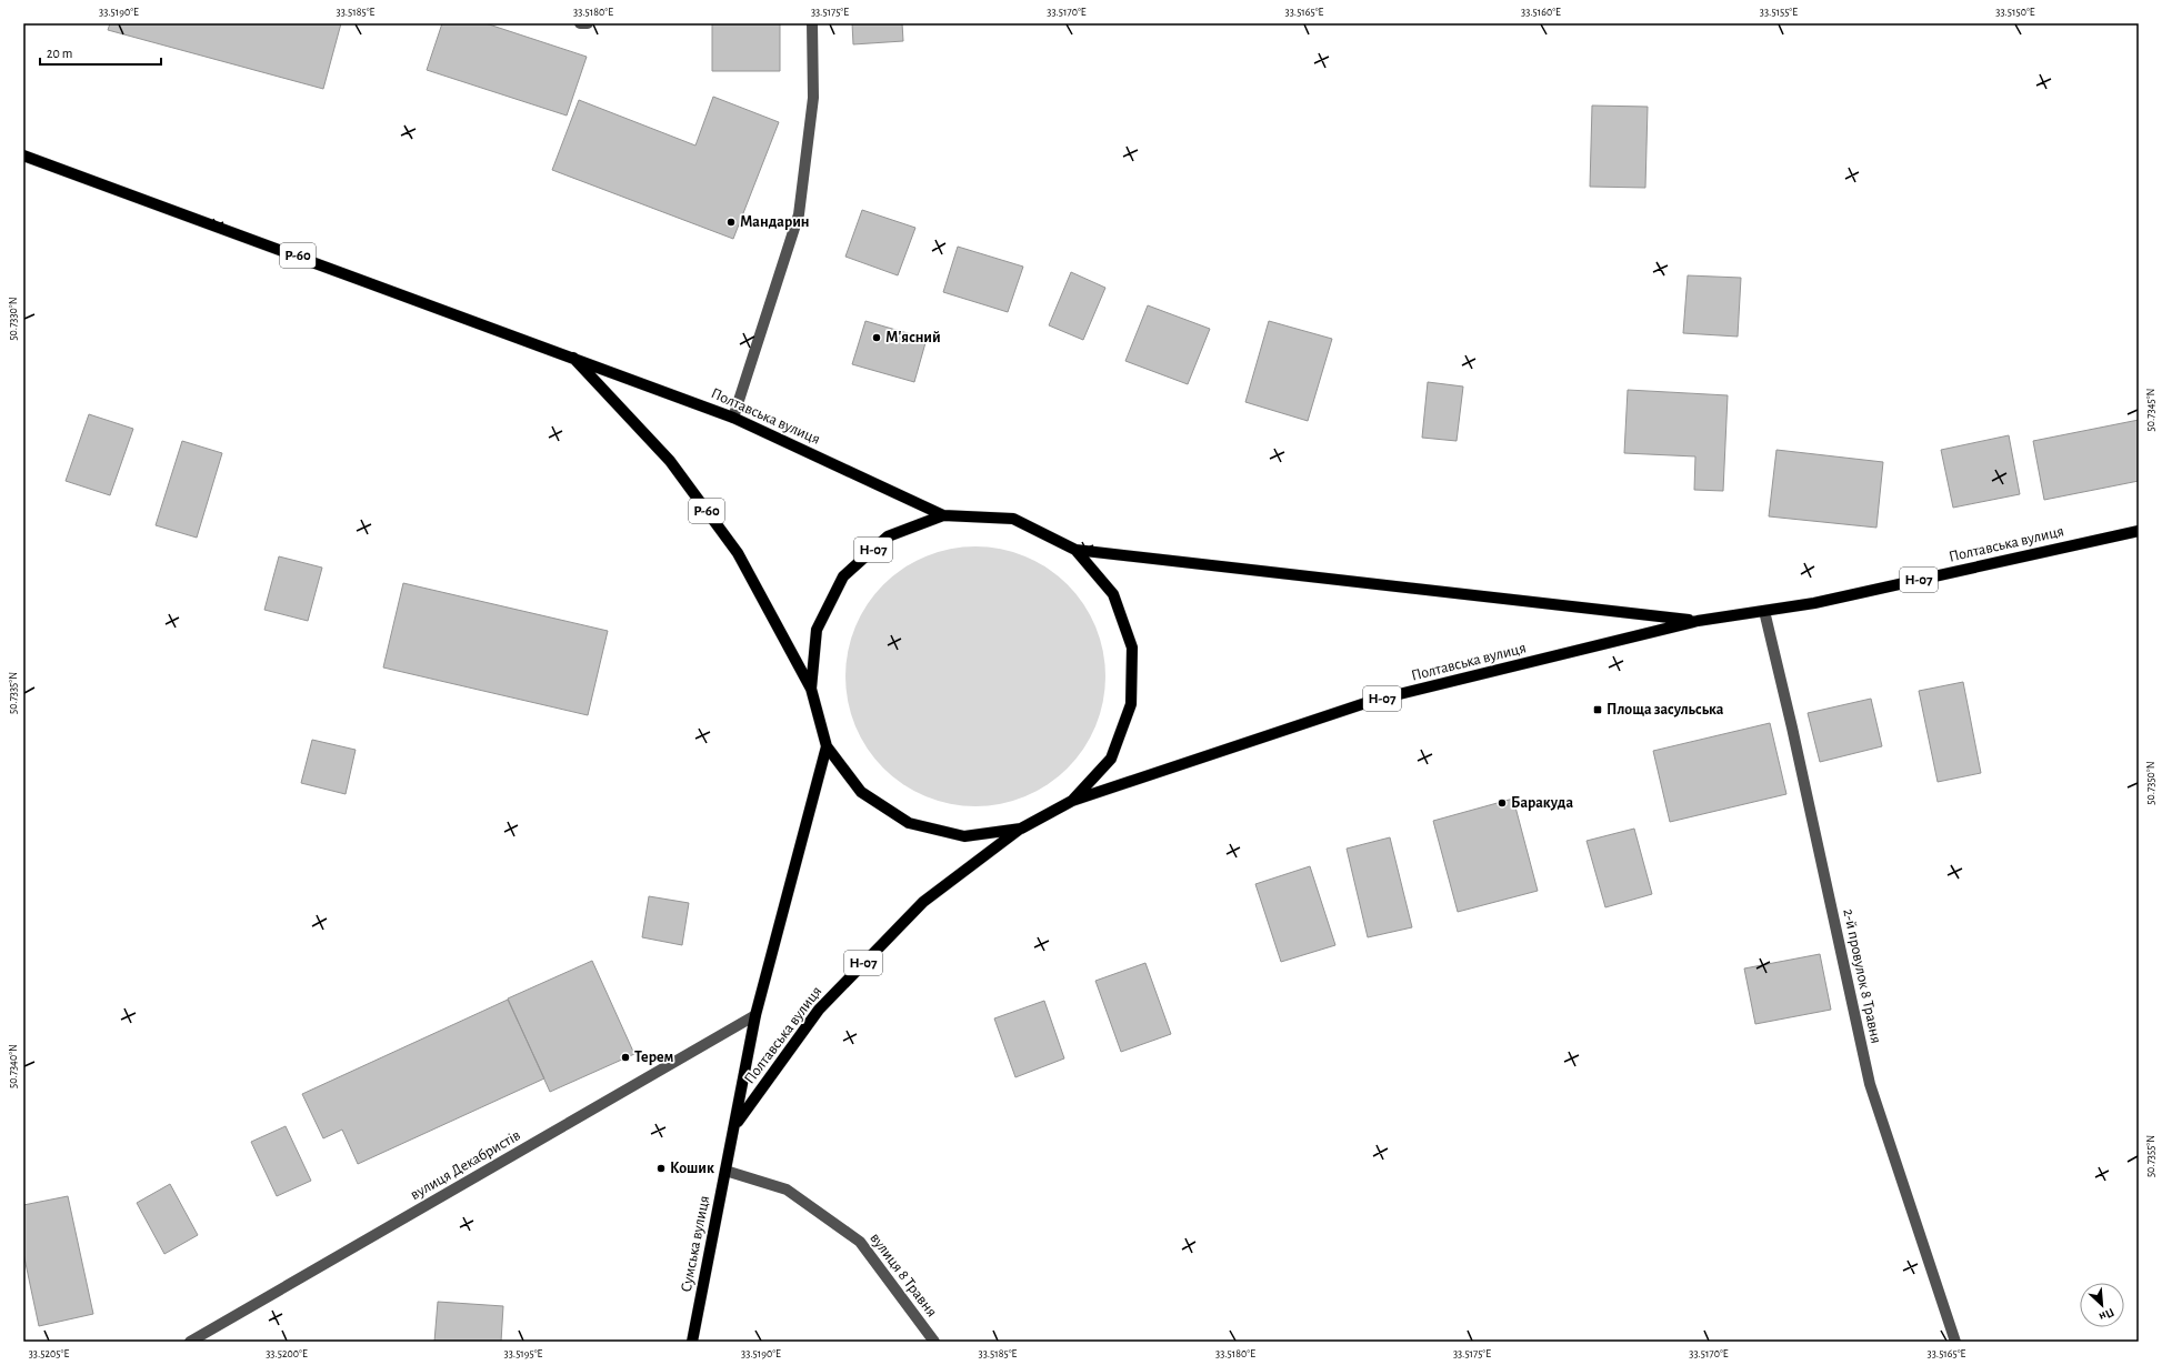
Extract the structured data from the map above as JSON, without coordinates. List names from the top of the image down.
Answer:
{
  "streets": {
    "main road": [
      "Р-60",
      "Полтавська вулиця",
      "Н-07",
      "Сумська вулиця"
    ],
    "street": ["2-й провулок 8 Травня", "вулиця Декабристів", "вулиця 8 Травня"]
  },
  "crossings": [
    ["Р-60", "Полтавська вулиця"],
    ["Р-60", "Н-07"],
    ["Полтавська вулиця", "Н-07"],
    ["Полтавська вулиця", "2-й провулок 8 Травня"],
    ["Полтавська вулиця", "Сумська вулиця"],
    ["Н-07", "вулиця Декабристів"],
    ["Н-07", "Сумська вулиця"],
    ["Сумська вулиця", "вулиця 8 Травня"]
  ],
  "places": {
    "other": [
      "Мандарин",
      "М'ясний",
      "Баракуда",
      "Терем",
      "Кошик"
    ],
    "transit": ["Площа засульська"]
  },
  "scale_bar": "20 m",
  "north": "bottom right",
  "coordinates": [
    "33.5190°E",
    "33.5185°E",
    "33.5180°E",
    "33.5175°E",
    "33.5170°E",
    "33.5165°E",
    "33.5160°E",
    "33.5155°E",
    "33.5150°E",
    "50.7330°N",
    "50.7345°N",
    "50.7335°N",
    "50.7350°N",
    "50.7340°N",
    "50.7355°N",
    "33.5205°E",
    "33.5200°E",
    "33.5195°E"
  ]
}
